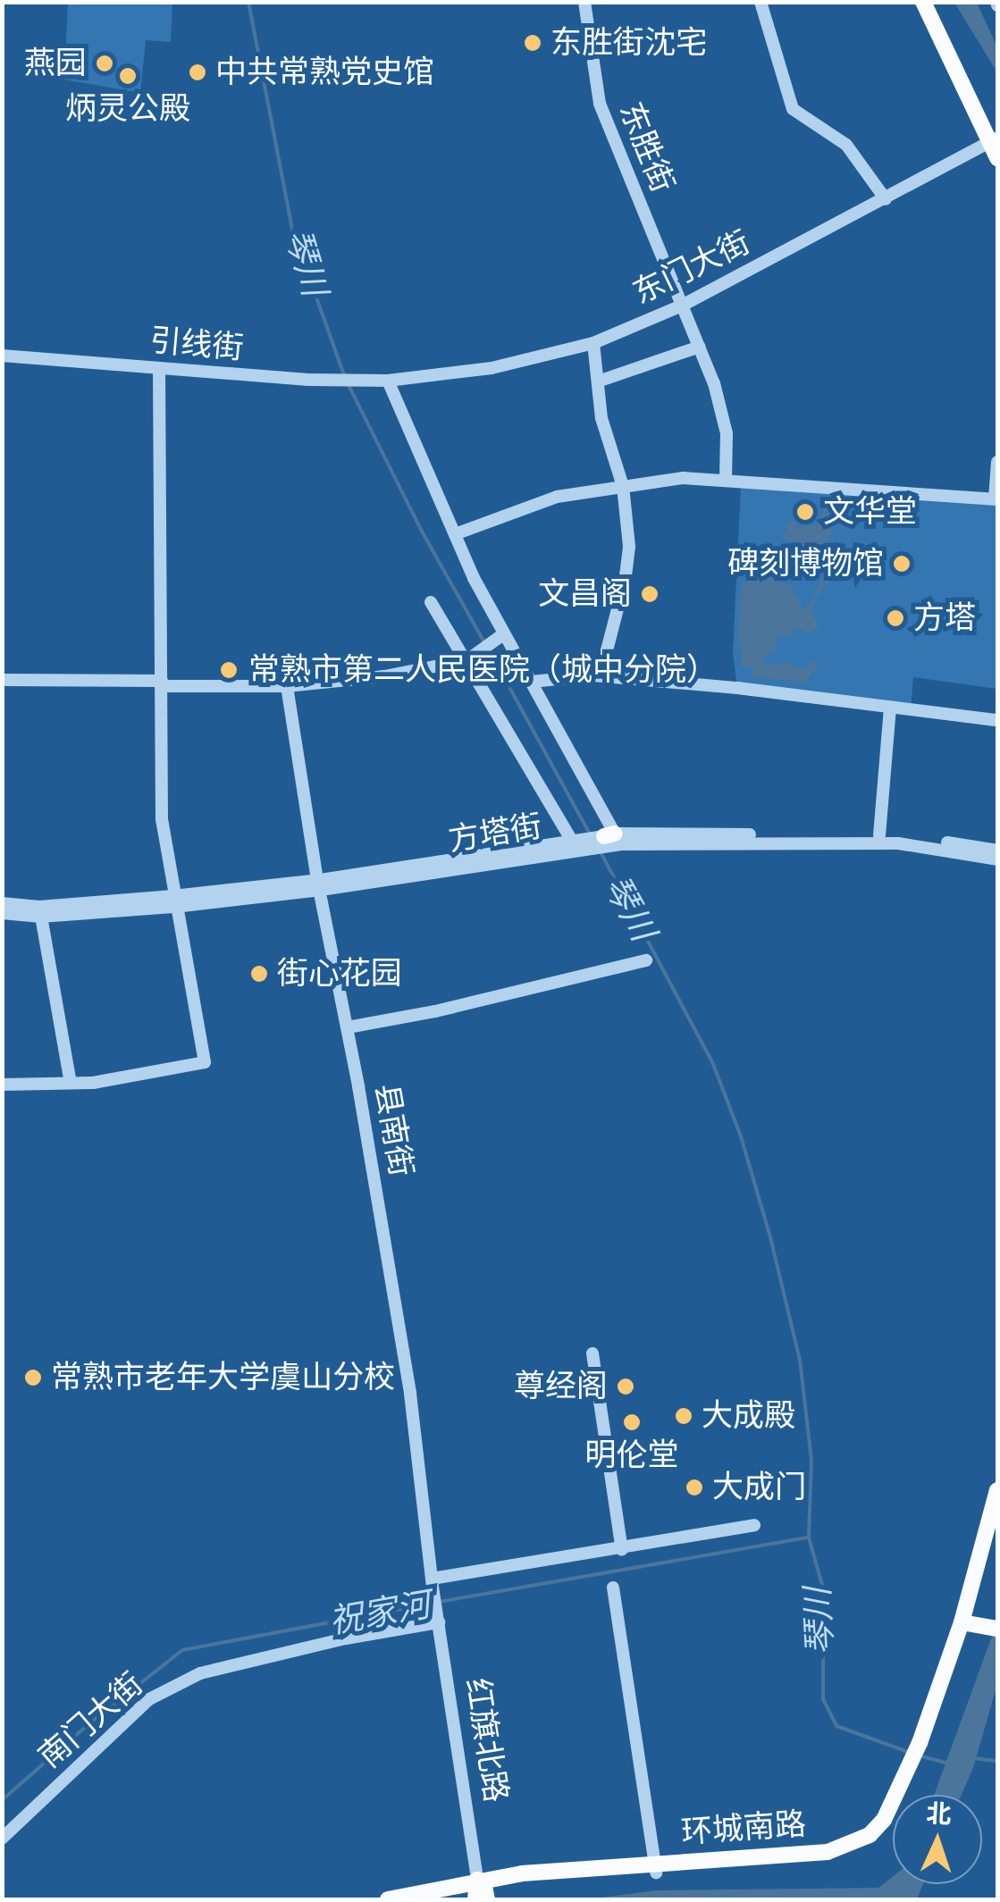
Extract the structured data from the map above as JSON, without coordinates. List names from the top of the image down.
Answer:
{
  "streets": {
    "main road": ["环城南路"],
    "street": [
      "东胜街",
      "东门大街",
      "引线街",
      "方塔街",
      "县南街",
      "南门大街",
      "红旗北路"
    ]
  },
  "crossings": [
    ["东胜街", "东门大街"],
    ["东门大街", "引线街"],
    ["方塔街", "县南街"],
    ["县南街", "红旗北路"],
    ["南门大街", "红旗北路"],
    ["红旗北路", "环城南路"]
  ],
  "water": ["琴川", "祝家河"],
  "places": [
    "东胜街沈宅",
    "燕园",
    "中共常熟党史馆",
    "炳灵公殿",
    "文华堂",
    "碑刻博物馆",
    "文昌阁",
    "方塔",
    "常熟市第二人民医院（城中分院）",
    "街心花园",
    "常熟市老年大学虞山分校",
    "尊经阁",
    "大成殿",
    "明伦堂",
    "大成门"
  ],
  "north": "top"
}
